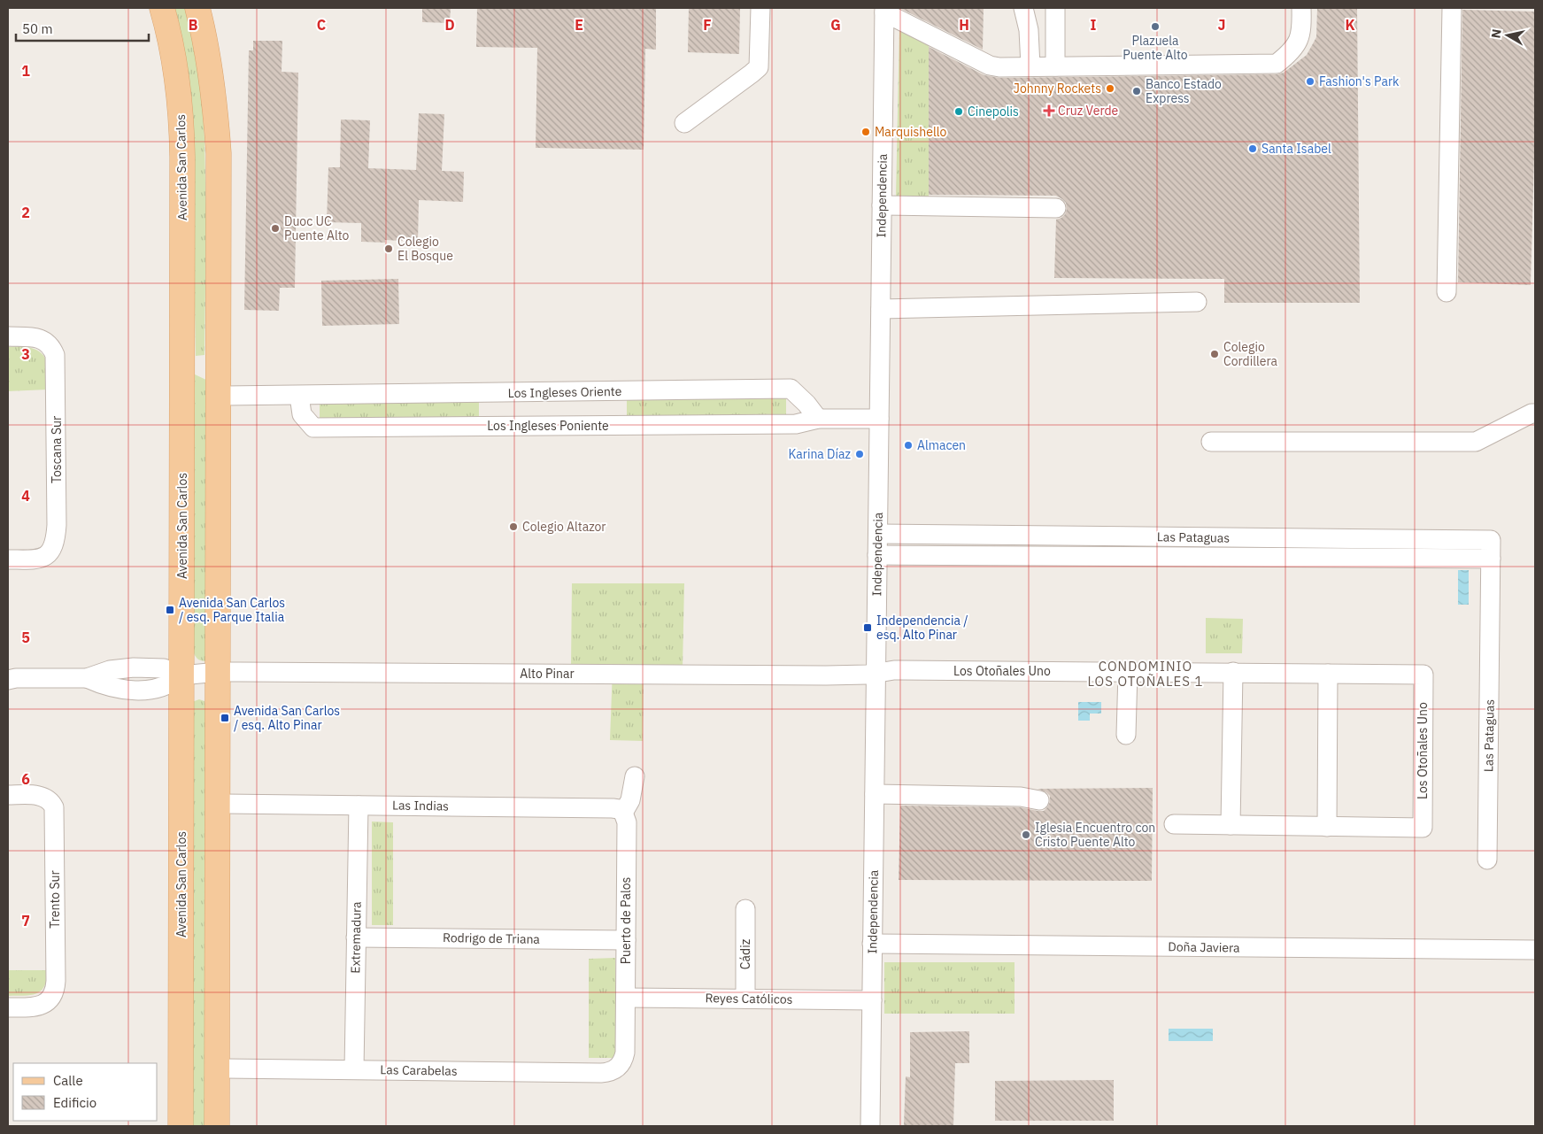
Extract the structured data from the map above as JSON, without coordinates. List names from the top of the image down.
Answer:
{
  "streets": {
    "main road": ["Avenida San Carlos"],
    "street": [
      "Independencia",
      "Los Ingleses Oriente",
      "Los Ingleses Poniente",
      "Toscana Sur",
      "Las Pataguas",
      "Los Otoñales Uno",
      "Alto Pinar",
      "Las Indias",
      "Trento Sur",
      "Puerto de Palos",
      "Extremadura",
      "Rodrigo de Triana",
      "Doña Javiera",
      "Cádiz",
      "Reyes Católicos",
      "Las Carabelas"
    ]
  },
  "crossings": [
    ["Avenida San Carlos", "Alto Pinar"],
    ["Independencia", "Los Ingleses Poniente"],
    ["Independencia", "Las Pataguas"],
    ["Independencia", "Los Otoñales Uno"],
    ["Independencia", "Alto Pinar"],
    ["Independencia", "Doña Javiera"],
    ["Independencia", "Reyes Católicos"],
    ["Los Ingleses Oriente", "Los Ingleses Poniente"],
    ["Los Otoñales Uno", "Alto Pinar"],
    ["Las Indias", "Puerto de Palos"],
    ["Las Indias", "Extremadura"],
    ["Puerto de Palos", "Rodrigo de Triana"],
    ["Puerto de Palos", "Reyes Católicos"],
    ["Puerto de Palos", "Las Carabelas"],
    ["Extremadura", "Rodrigo de Triana"],
    ["Extremadura", "Las Carabelas"],
    ["Cádiz", "Reyes Católicos"]
  ],
  "districts": ["CONDOMINIO LOS OTOÑALES 1"],
  "places": {
    "other": [
      "Plazuela Puente Alto",
      "Fashion's Park",
      "Johnny Rockets",
      "Banco Estado Express",
      "Cinepolis",
      "Marquishello",
      "Santa Isabel",
      "Duoc UC Puente Alto",
      "Colegio El Bosque",
      "Colegio Cordillera",
      "Almacen",
      "Karina Díaz",
      "Colegio Altazor",
      "Iglesia Encuentro con Cristo Puente Alto"
    ],
    "health": ["Cruz Verde"],
    "transit": ["Avenida San Carlos / esq. Parque Italia", "Independencia / esq. Alto Pinar", "Avenida San Carlos / esq. Alto Pinar"]
  },
  "legend": ["Calle", "Edificio"],
  "scale_bar": "50 m",
  "north": "left",
  "grid": {
    "columns": [
      "B",
      "C",
      "D",
      "E",
      "F",
      "G",
      "H",
      "I",
      "J",
      "K"
    ],
    "rows": [
      "1",
      "2",
      "3",
      "4",
      "5",
      "6",
      "7"
    ]
  }
}
